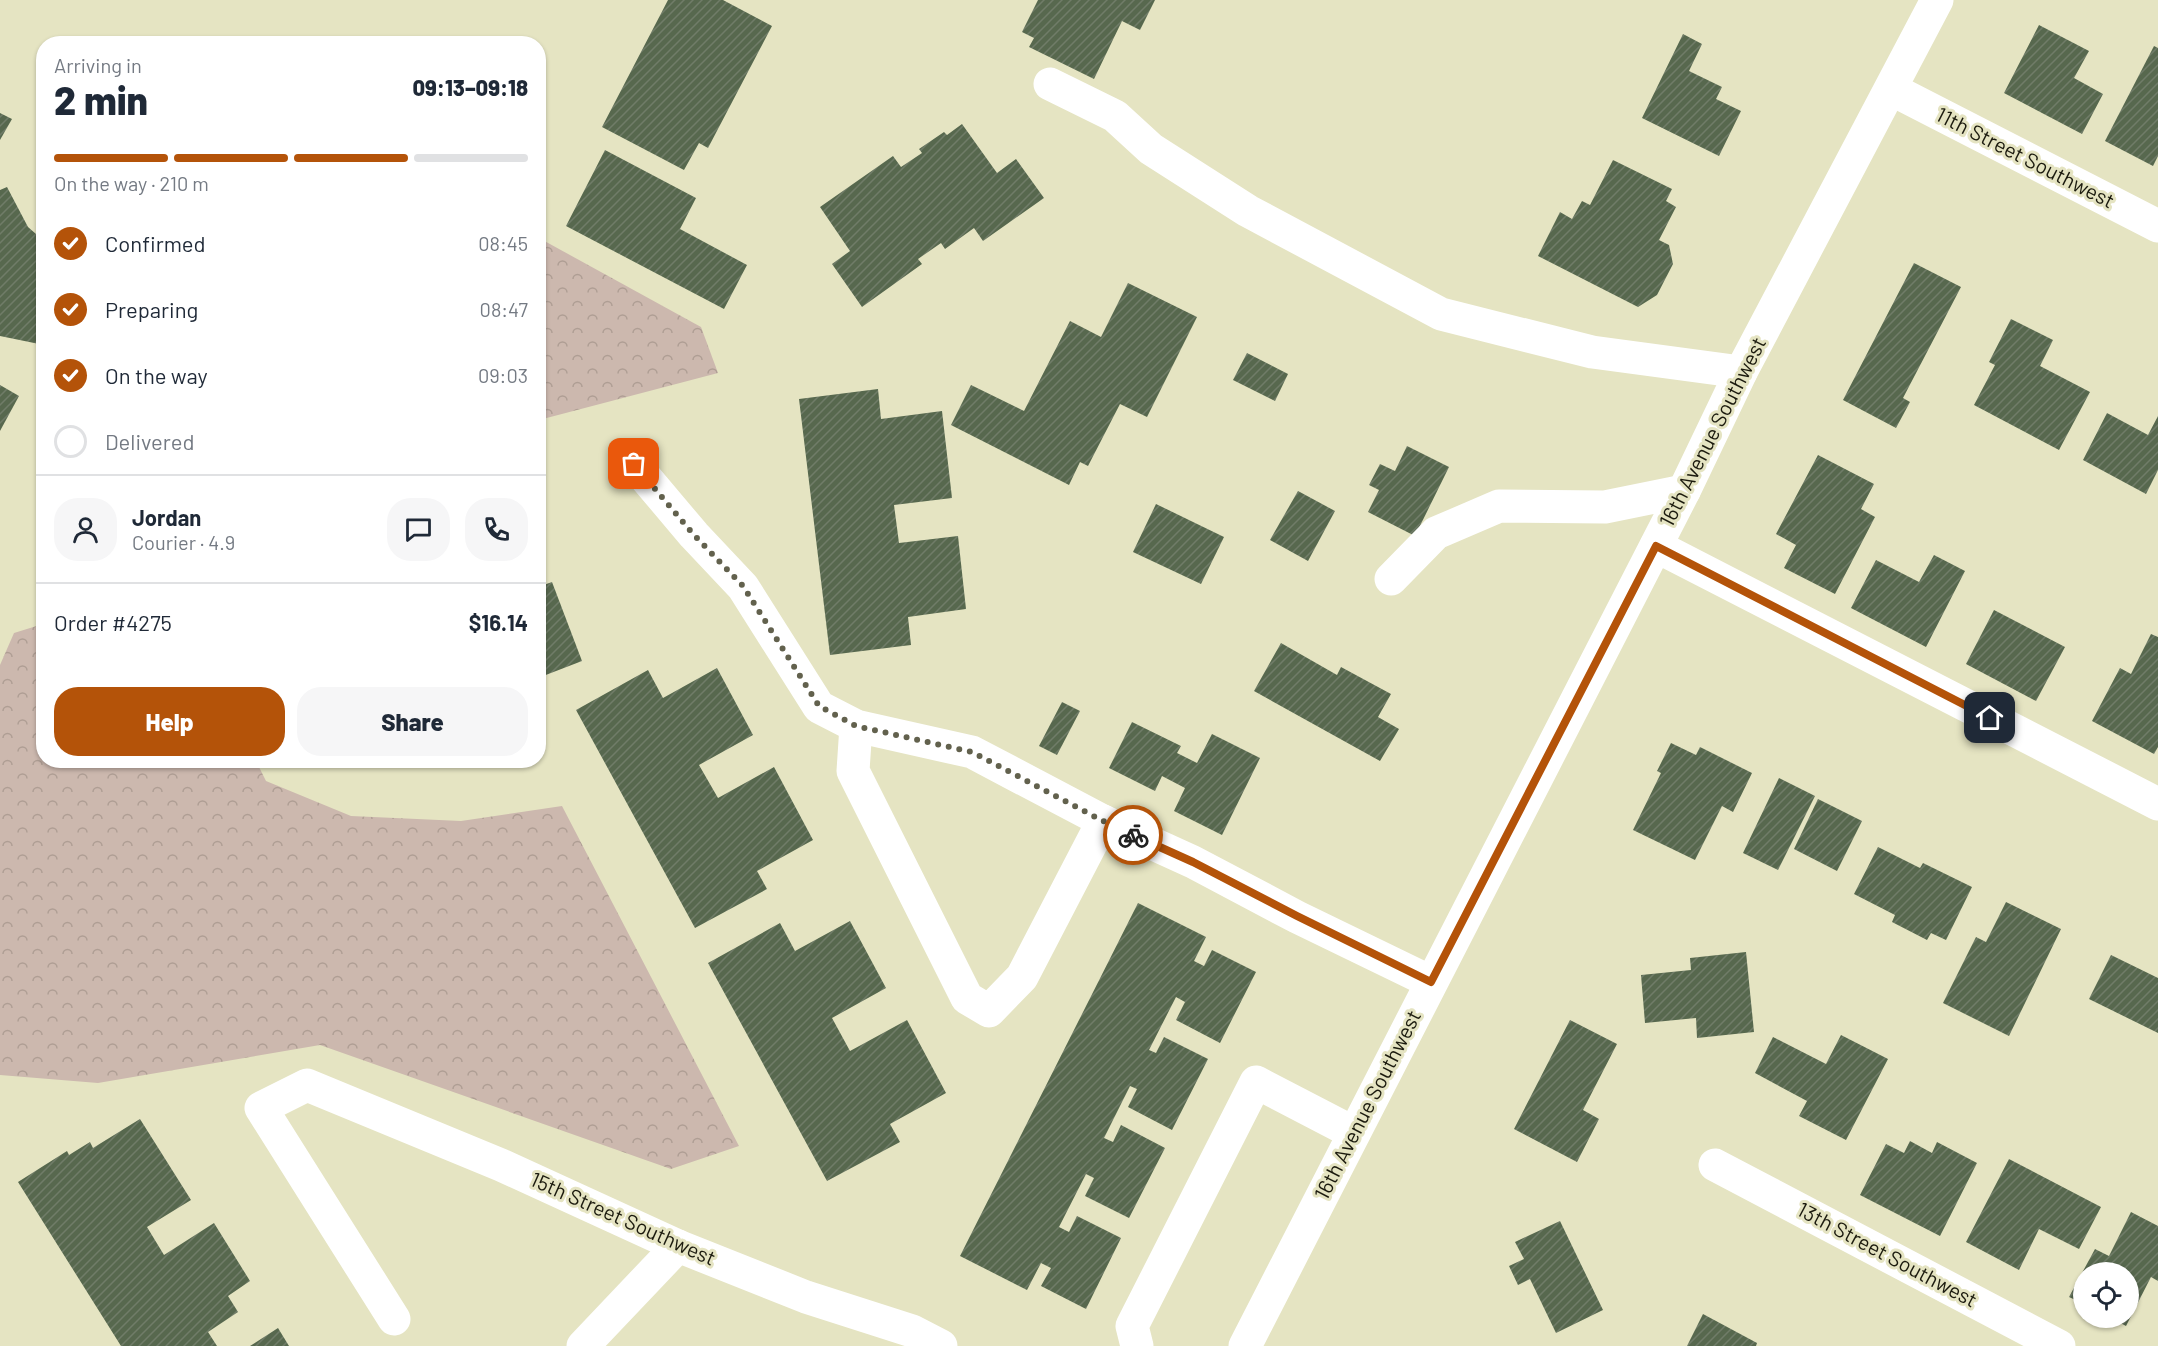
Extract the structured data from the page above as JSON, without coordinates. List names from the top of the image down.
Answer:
{
  "streets": {
    "street": [
      "11th Street Southwest",
      "16th Avenue Southwest",
      "15th Street Southwest",
      "13th Street Southwest"
    ]
  },
  "crossings": [
    ["11th Street Southwest", "16th Avenue Southwest"]
  ],
  "page": {
    "heading": ["2 min", "Arriving in", "09:13–09:18"],
    "panel": [
      "Jordan",
      "Courier · 4.9",
      "Order #4275",
      "$16.14"
    ],
    "bar": "On the way · 210 m",
    "list": [
      ["Confirmed", "08:45"],
      ["Preparing", "08:47"],
      ["On the way", "09:03"],
      "Delivered"
    ],
    "buttons": ["Help", "Share"]
  }
}
